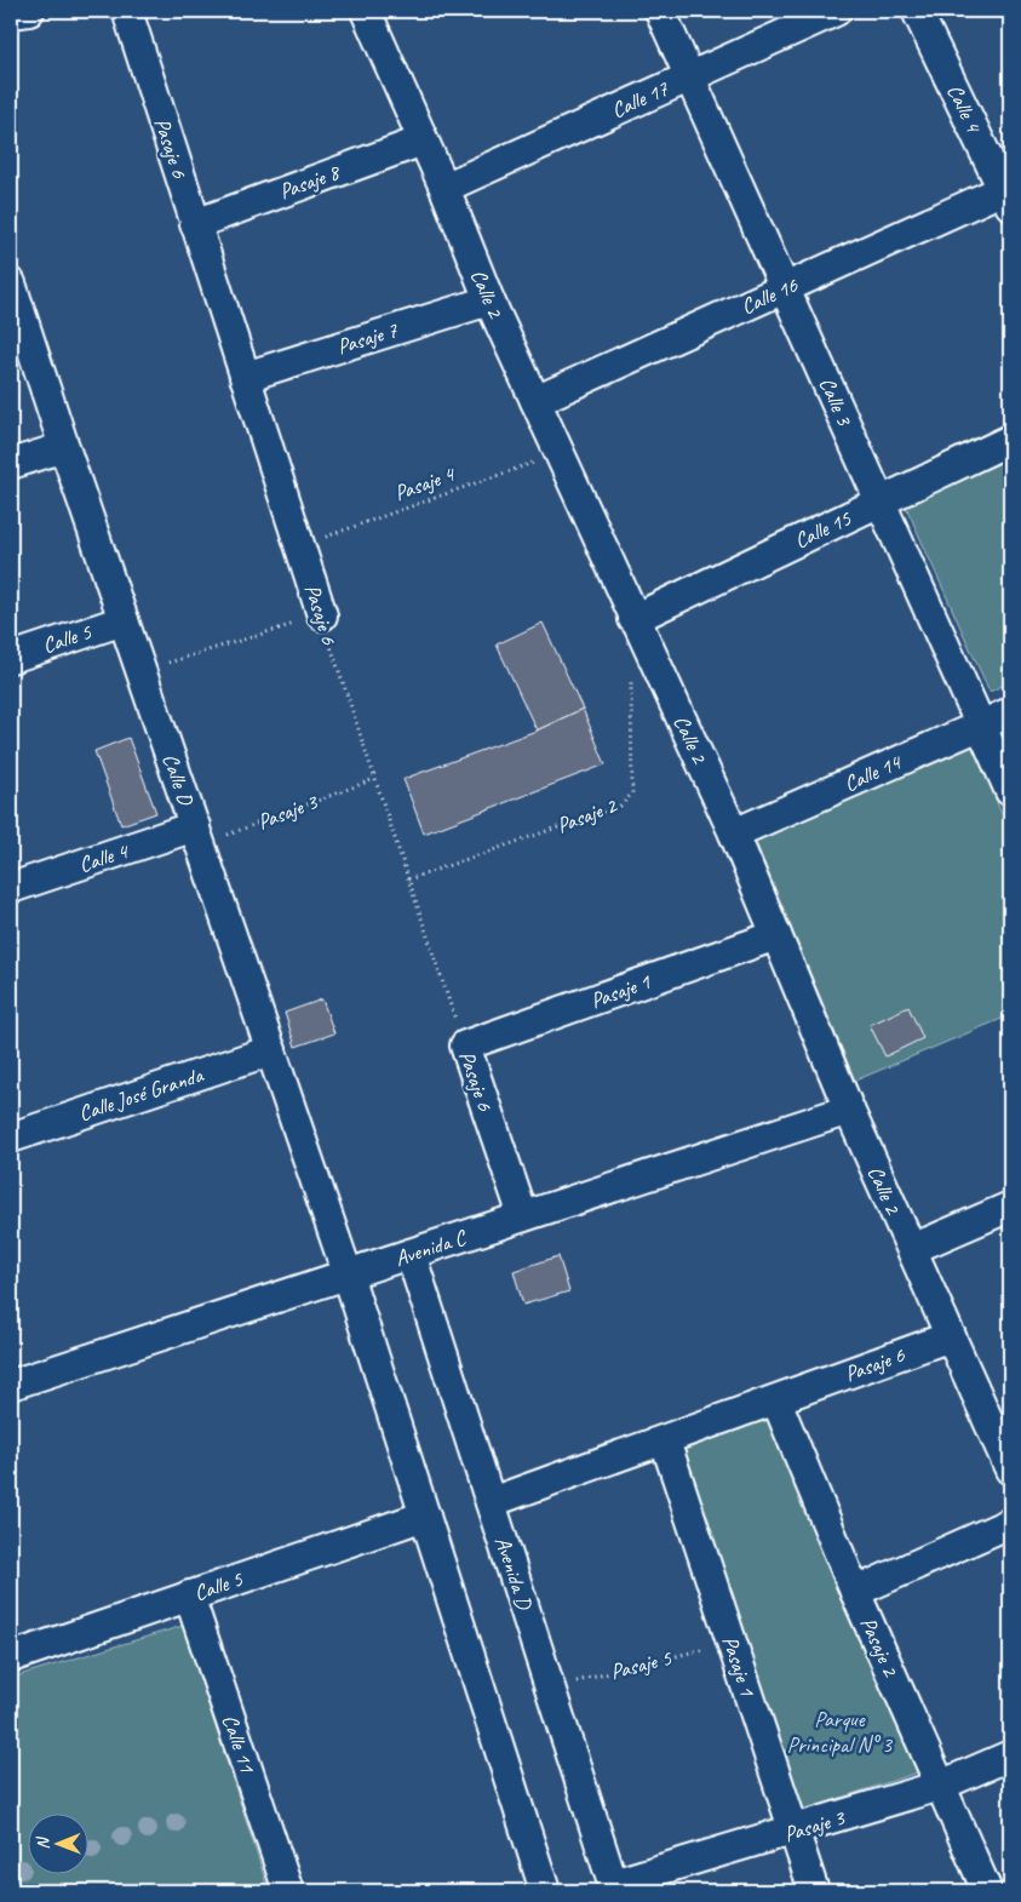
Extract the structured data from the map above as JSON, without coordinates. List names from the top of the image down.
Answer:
{
  "streets": {
    "street": [
      "Calle 17",
      "Calle 4",
      "Pasaje 6",
      "Pasaje 8",
      "Calle 2",
      "Calle 16",
      "Pasaje 7",
      "Calle 3",
      "Calle 15",
      "Calle 5",
      "Calle 14",
      "Calle D",
      "Pasaje 3",
      "Pasaje 2",
      "Pasaje 1",
      "Calle José Granda",
      "Avenida C",
      "Avenida D",
      "Calle 11"
    ],
    "path": ["Pasaje 4", "Pasaje 5"]
  },
  "crossings": [
    ["Calle 17", "Calle 2"],
    ["Calle 17", "Calle 3"],
    ["Calle 4", "Calle 16"],
    ["Calle 4", "Calle D"],
    ["Calle 4", "Pasaje 3"],
    ["Pasaje 6", "Pasaje 8"],
    ["Pasaje 6", "Calle 2"],
    ["Pasaje 6", "Pasaje 7"],
    ["Pasaje 6", "Pasaje 4"],
    ["Pasaje 6", "Pasaje 3"],
    ["Pasaje 6", "Pasaje 2"],
    ["Pasaje 6", "Pasaje 1"],
    ["Pasaje 6", "Avenida C"],
    ["Pasaje 6", "Avenida D"],
    ["Pasaje 8", "Calle 2"],
    ["Calle 2", "Calle 16"],
    ["Calle 2", "Pasaje 7"],
    ["Calle 2", "Pasaje 4"],
    ["Calle 2", "Calle 15"],
    ["Calle 2", "Calle 14"],
    ["Calle 2", "Pasaje 1"],
    ["Calle 2", "Avenida C"],
    ["Calle 16", "Calle 3"],
    ["Calle 3", "Calle 15"],
    ["Calle 3", "Calle 14"],
    ["Calle 5", "Calle D"],
    ["Calle 5", "Calle 11"],
    ["Calle D", "Pasaje 3"],
    ["Calle D", "Calle José Granda"],
    ["Calle D", "Avenida C"],
    ["Pasaje 3", "Pasaje 2"],
    ["Pasaje 3", "Pasaje 1"],
    ["Pasaje 3", "Avenida D"],
    ["Pasaje 1", "Pasaje 5"],
    ["Avenida C", "Avenida D"],
    ["Avenida D", "Pasaje 5"]
  ],
  "parks": ["Parque Principal N° 3"],
  "north": "left"
}
